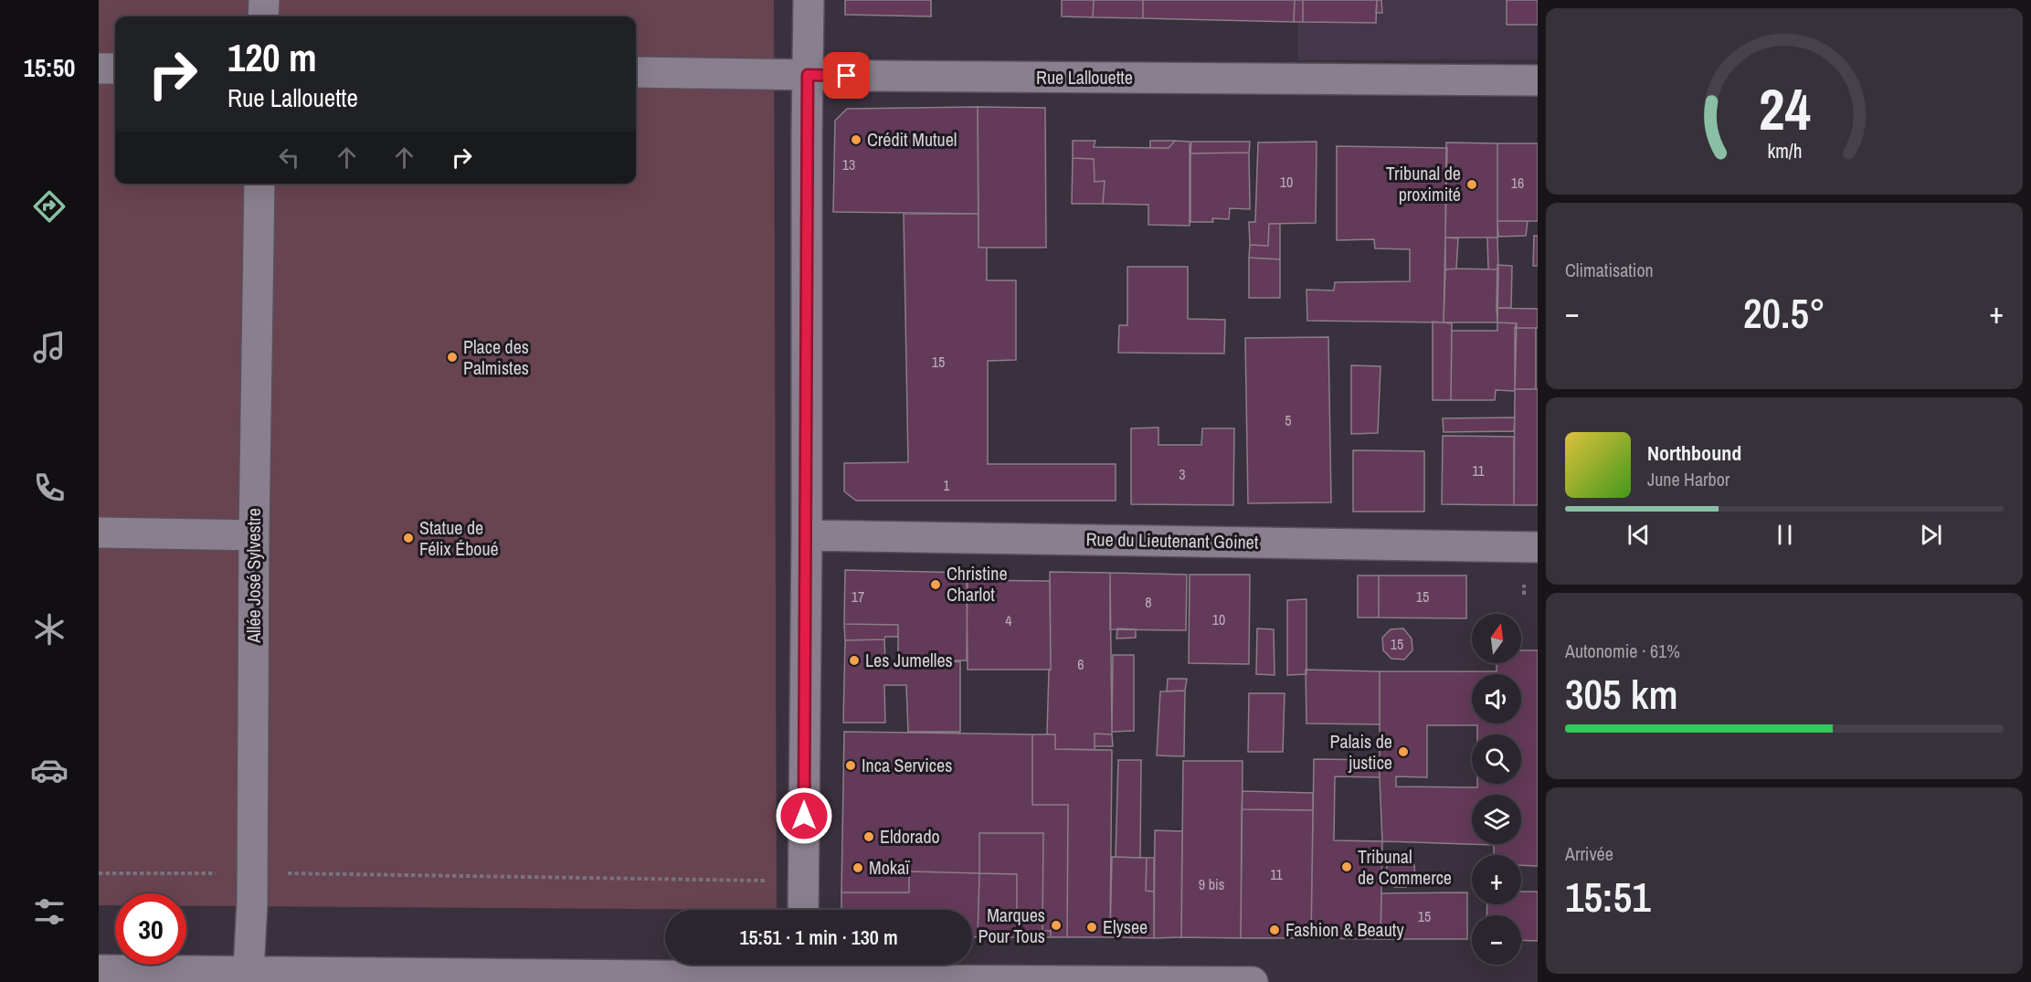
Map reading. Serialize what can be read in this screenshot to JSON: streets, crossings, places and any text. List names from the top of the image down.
{
  "streets": {
    "street": ["Rue Lallouette", "Rue du Lieutenant Goinet", "Allée José Sylvestre"]
  },
  "places": [
    "Crédit Mutuel",
    "Tribunal de proximité",
    "Place des Palmistes",
    "Statue de Félix Éboué",
    "Christine Charlot",
    "Les Jumelles",
    "Palais de justice",
    "Inca Services",
    "Eldorado",
    "Tribunal de Commerce",
    "Mokaï",
    "Marques Pour Tous",
    "Elysee",
    "Fashion & Beauty"
  ],
  "house_numbers": [
    "13",
    "10",
    "16",
    "15",
    "5",
    "11",
    "3",
    "1",
    "17",
    "15",
    "8",
    "10",
    "4",
    "15",
    "6",
    "11",
    "9 bis",
    "15"
  ],
  "north": "top",
  "page": {
    "tabs": "15:50",
    "turn": ["120 m", "Rue Lallouette"],
    "tile": [
      "Climatisation",
      ["Autonomie · 61%", "305 km"],
      ["Arrivée", "15:51"]
    ],
    "heat": ["−", "20.5°", "+"],
    "song": ["Northbound", "June Harbor"],
    "map_buttons": ["+", "−"],
    "limit": "30",
    "trip": "15:51 · 1 min · 130 m",
    "gauge": ["24", "km/h"]
  }
}
